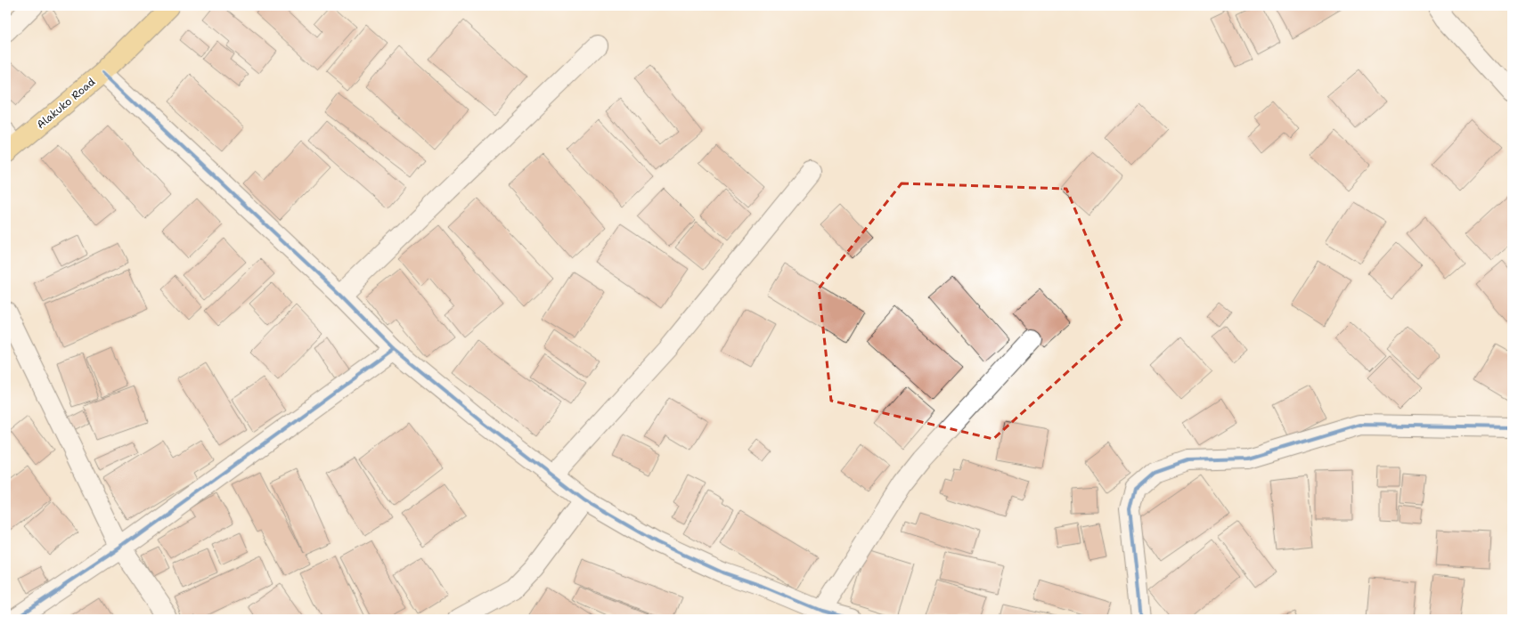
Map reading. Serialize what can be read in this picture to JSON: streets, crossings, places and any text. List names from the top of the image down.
{
  "streets": {
    "main road": ["Alakuko Road"]
  }
}
